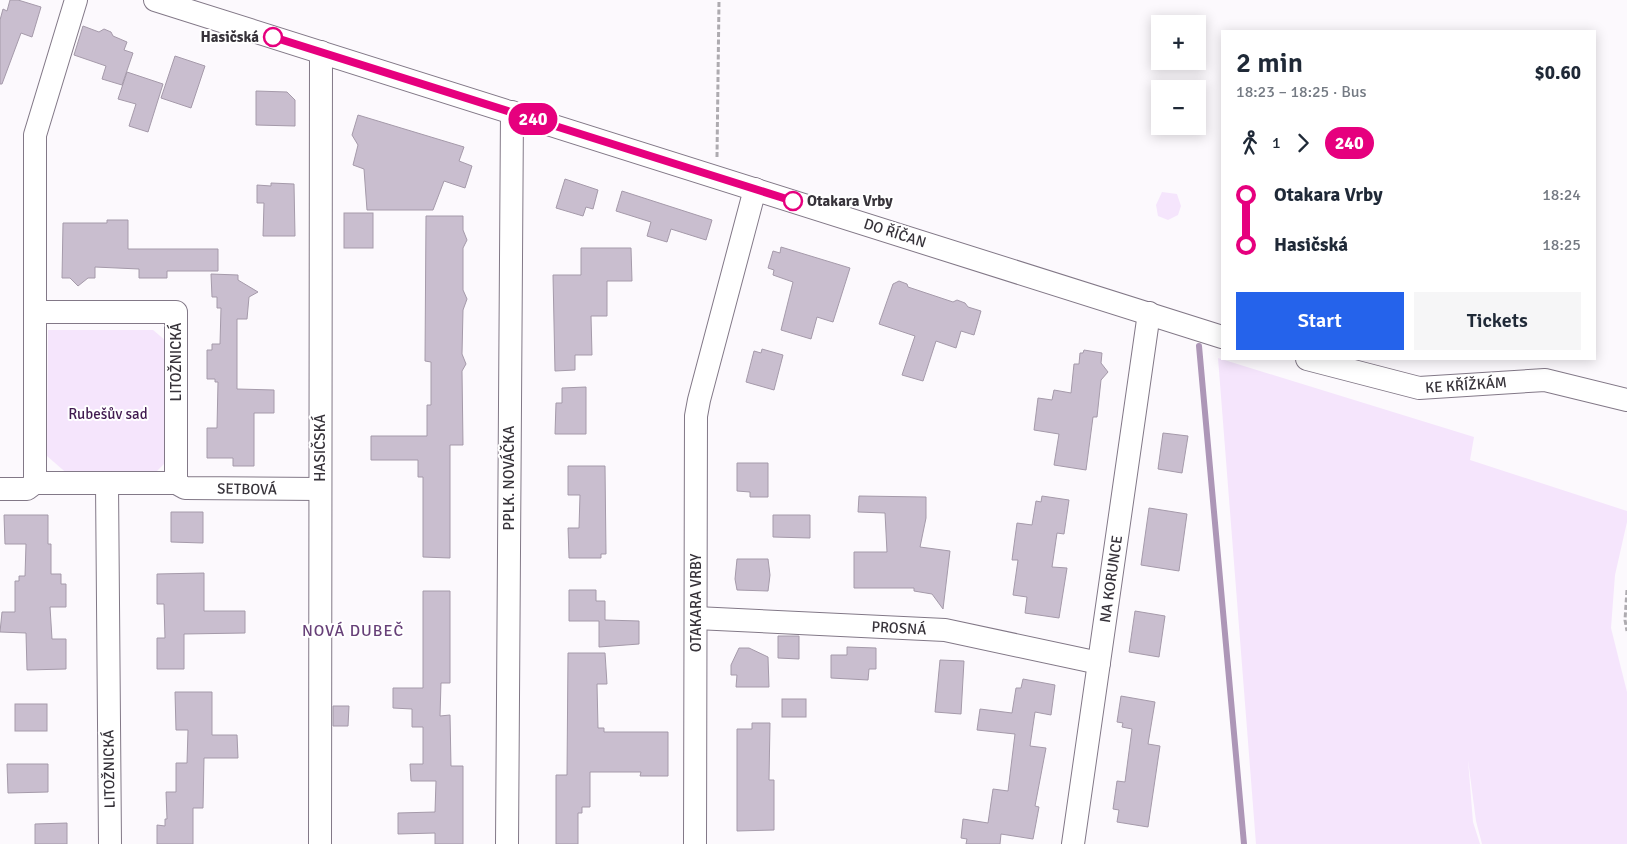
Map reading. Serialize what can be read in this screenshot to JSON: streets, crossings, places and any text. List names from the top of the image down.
{
  "streets": {
    "street": [
      "DO ŘÍČAN",
      "LITOŽNICKÁ",
      "KE KŘÍŽKÁM",
      "HASIČSKÁ",
      "PPLK. NOVÁČKA",
      "SETBOVÁ",
      "NA KORUNCE",
      "OTAKARA VRBY",
      "PROSNÁ"
    ]
  },
  "crossings": [
    ["DO ŘÍČAN", "HASIČSKÁ"],
    ["DO ŘÍČAN", "PPLK. NOVÁČKA"],
    ["DO ŘÍČAN", "NA KORUNCE"],
    ["DO ŘÍČAN", "OTAKARA VRBY"],
    ["LITOŽNICKÁ", "SETBOVÁ"],
    ["HASIČSKÁ", "SETBOVÁ"],
    ["NA KORUNCE", "PROSNÁ"],
    ["OTAKARA VRBY", "PROSNÁ"]
  ],
  "districts": ["NOVÁ DUBEČ"],
  "parks": ["Rubešův sad"],
  "places": ["Hasičská", "Otakara Vrby"],
  "lines": ["bus line 240"],
  "page": {
    "on_map": "240",
    "map_buttons": ["+", "−"],
    "heading": ["2 min", "18:23 – 18:25 · Bus", "$0.60"],
    "legs": ["1", "240"],
    "list": [
      {
        "name": "Otakara Vrby",
        "value": "18:24"
      },
      {
        "name": "Hasičská",
        "value": "18:25"
      }
    ],
    "buttons": ["Start", "Tickets"]
  }
}
